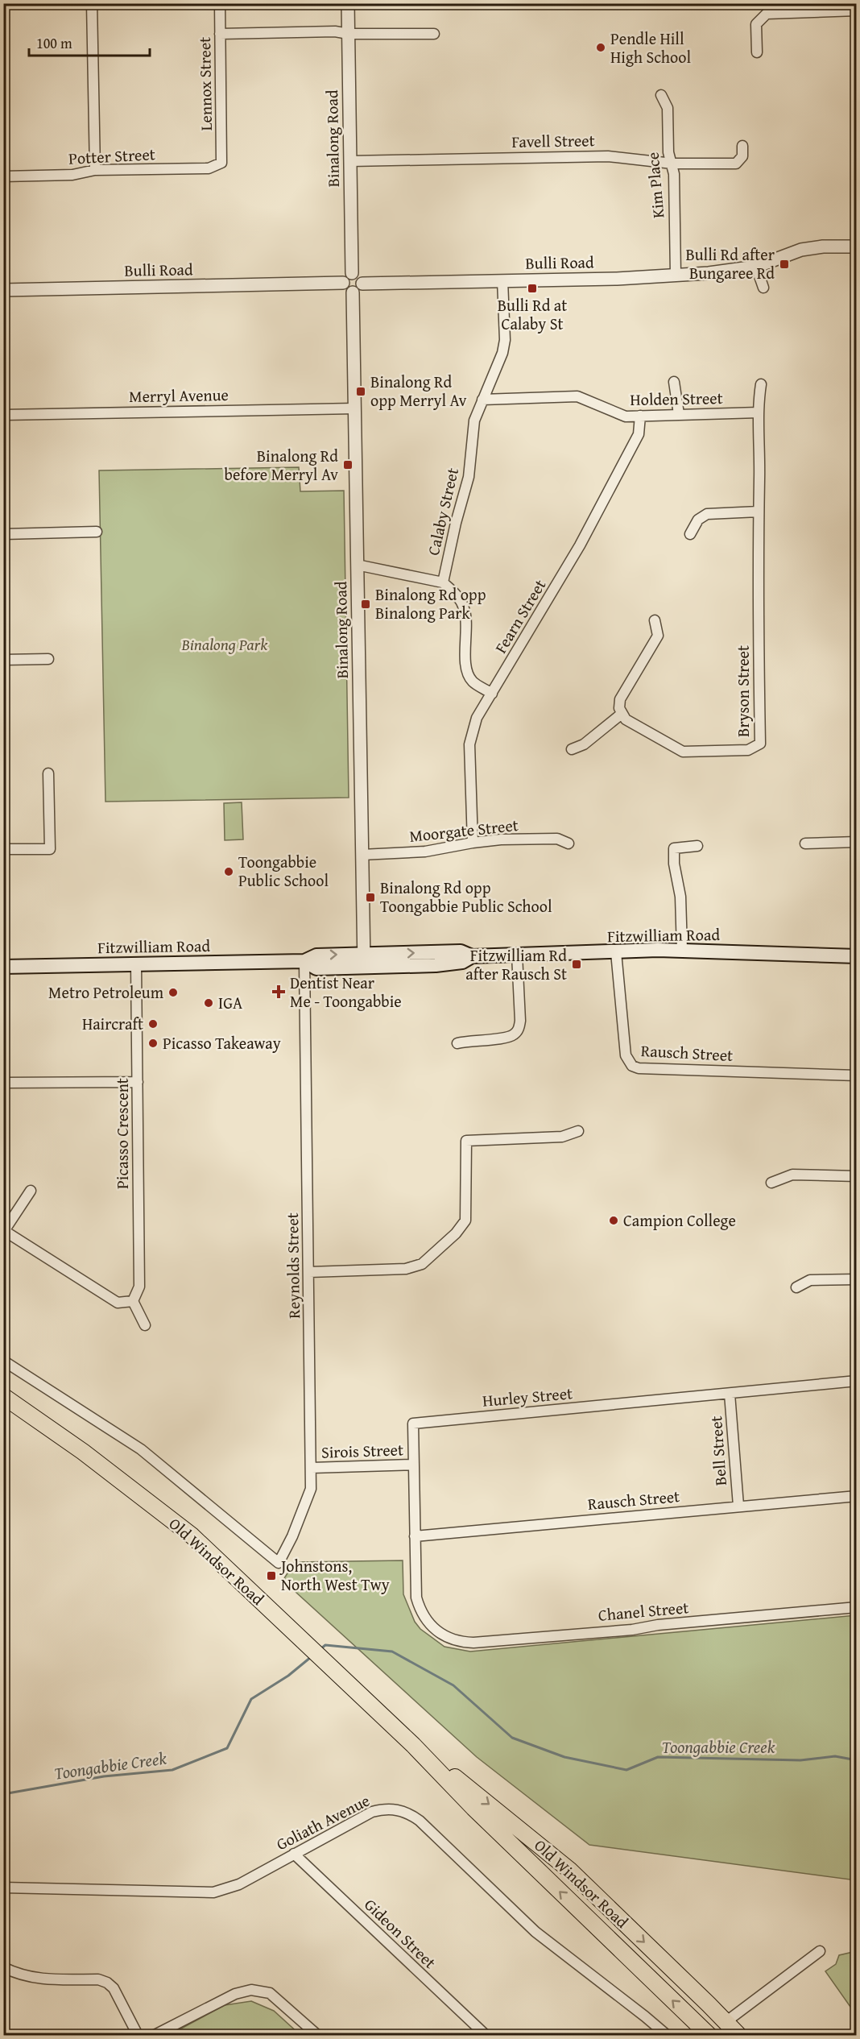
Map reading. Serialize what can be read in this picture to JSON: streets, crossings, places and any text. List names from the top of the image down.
{
  "streets": {
    "highway": ["Old Windsor Road"],
    "main road": ["Fitzwilliam Road"],
    "street": [
      "Lennox Street",
      "Binalong Road",
      "Favell Street",
      "Potter Street",
      "Kim Place",
      "Bulli Road",
      "Merryl Avenue",
      "Holden Street",
      "Calaby Street",
      "Fearn Street",
      "Bryson Street",
      "Moorgate Street",
      "Rausch Street",
      "Picasso Crescent",
      "Reynolds Street",
      "Hurley Street",
      "Sirois Street",
      "Bell Street",
      "Chanel Street",
      "Goliath Avenue",
      "Gideon Street"
    ]
  },
  "crossings": [
    ["Lennox Street", "Potter Street"],
    ["Binalong Road", "Favell Street"],
    ["Binalong Road", "Bulli Road"],
    ["Binalong Road", "Merryl Avenue"],
    ["Binalong Road", "Moorgate Street"],
    ["Binalong Road", "Fitzwilliam Road"],
    ["Favell Street", "Kim Place"],
    ["Kim Place", "Bulli Road"],
    ["Bulli Road", "Calaby Street"],
    ["Holden Street", "Calaby Street"],
    ["Holden Street", "Fearn Street"],
    ["Holden Street", "Bryson Street"],
    ["Fearn Street", "Moorgate Street"],
    ["Fitzwilliam Road", "Rausch Street"],
    ["Fitzwilliam Road", "Picasso Crescent"],
    ["Fitzwilliam Road", "Reynolds Street"],
    ["Rausch Street", "Hurley Street"],
    ["Rausch Street", "Bell Street"],
    ["Reynolds Street", "Sirois Street"],
    ["Hurley Street", "Sirois Street"],
    ["Hurley Street", "Bell Street"],
    ["Hurley Street", "Chanel Street"],
    ["Goliath Avenue", "Gideon Street"]
  ],
  "water": ["Toongabbie Creek"],
  "parks": ["Binalong Park"],
  "places": {
    "other": [
      "Pendle Hill High School",
      "Toongabbie Public School",
      "Metro Petroleum",
      "IGA",
      "Haircraft",
      "Picasso Takeaway",
      "Campion College"
    ],
    "transit": [
      "Bulli Rd after Bungaree Rd",
      "Bulli Rd at Calaby St",
      "Binalong Rd opp Merryl Av",
      "Binalong Rd before Merryl Av",
      "Binalong Rd opp Binalong Park",
      "Binalong Rd opp Toongabbie Public School",
      "Fitzwilliam Rd after Rausch St",
      "Johnstons, North West Twy"
    ],
    "health": ["Dentist Near Me - Toongabbie"]
  },
  "scale_bar": "100 m"
}
